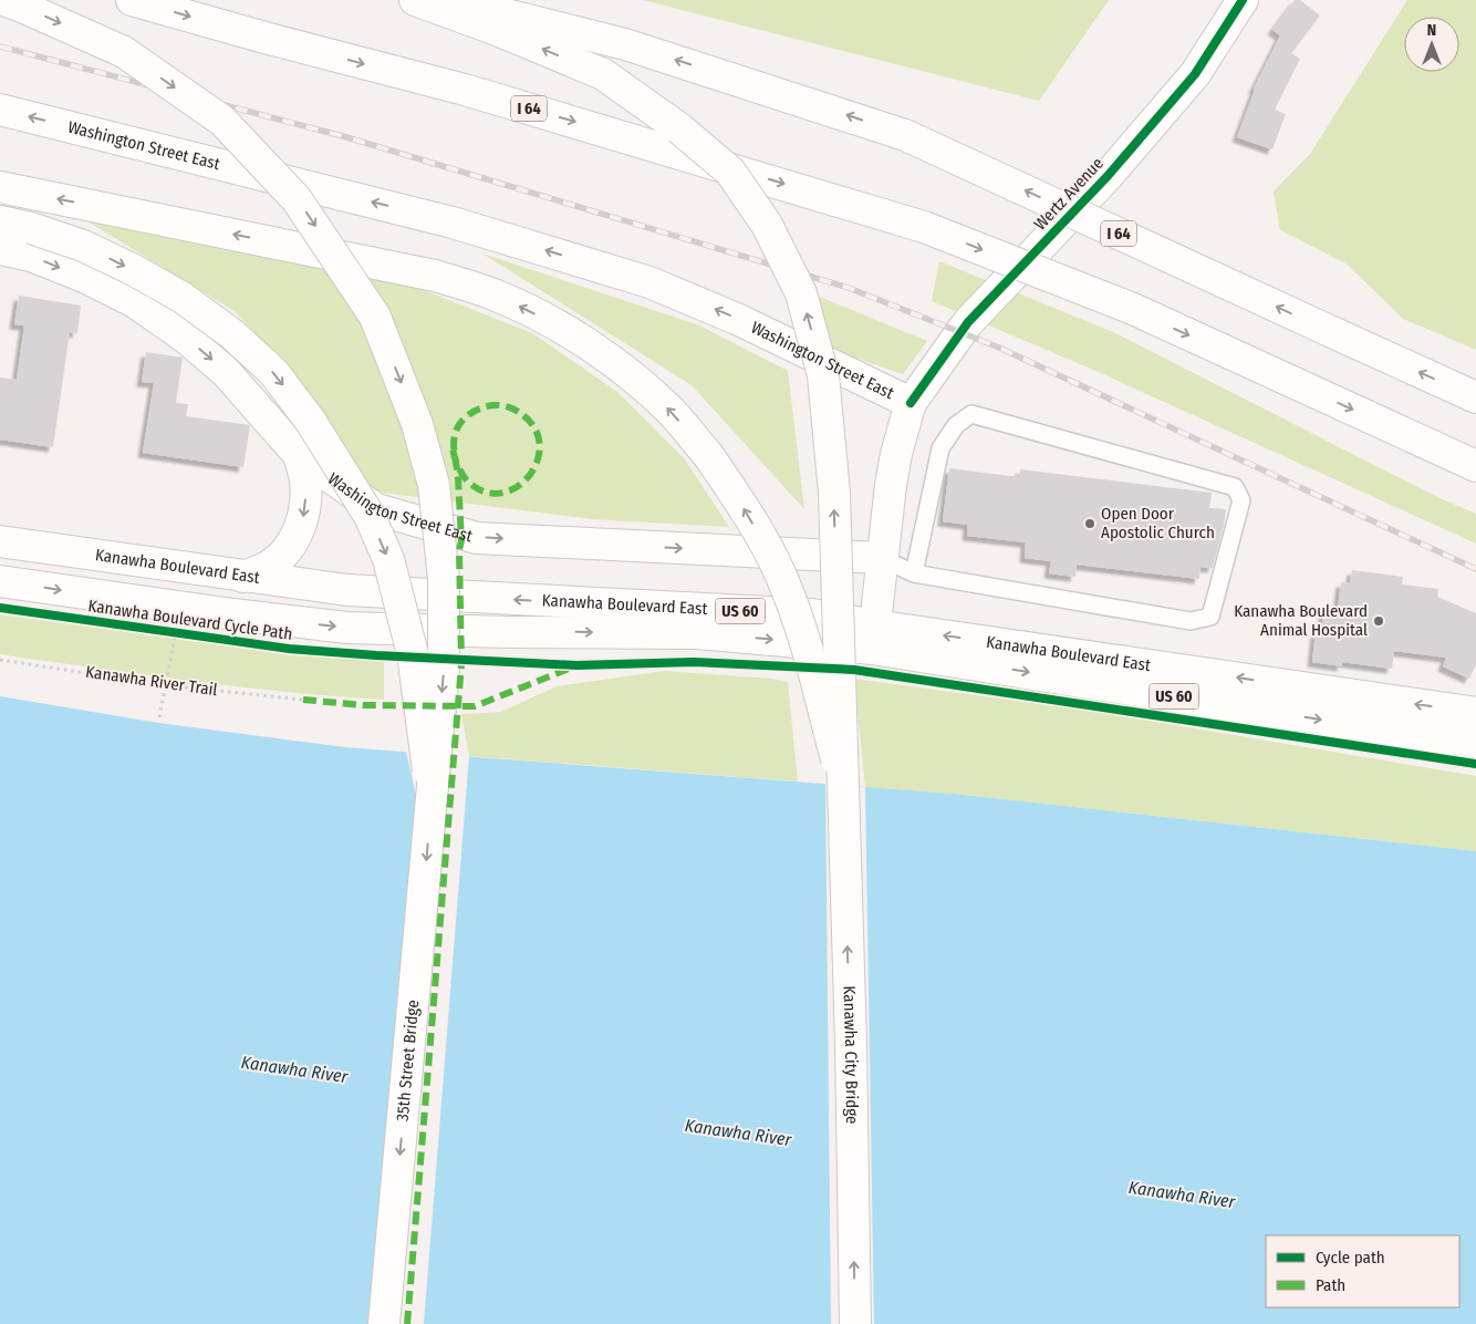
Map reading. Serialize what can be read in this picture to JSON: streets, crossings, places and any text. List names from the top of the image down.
{
  "streets": {
    "main road": [
      "I 64",
      "Washington Street East",
      "Wertz Avenue",
      "Kanawha Boulevard East",
      "US 60",
      "Kanawha City Bridge",
      "35th Street Bridge"
    ],
    "path": ["Kanawha River Trail"],
    "cycle path": ["Kanawha Boulevard Cycle Path"]
  },
  "crossings": [
    ["Washington Street East", "Wertz Avenue"],
    ["Wertz Avenue", "Kanawha Boulevard East"]
  ],
  "one_way": ["Kanawha City Bridge", "35th Street Bridge"],
  "water": ["Kanawha River"],
  "places": ["Open Door Apostolic Church", "Kanawha Boulevard Animal Hospital"],
  "legend": ["Cycle path", "Path"],
  "north": "top"
}
